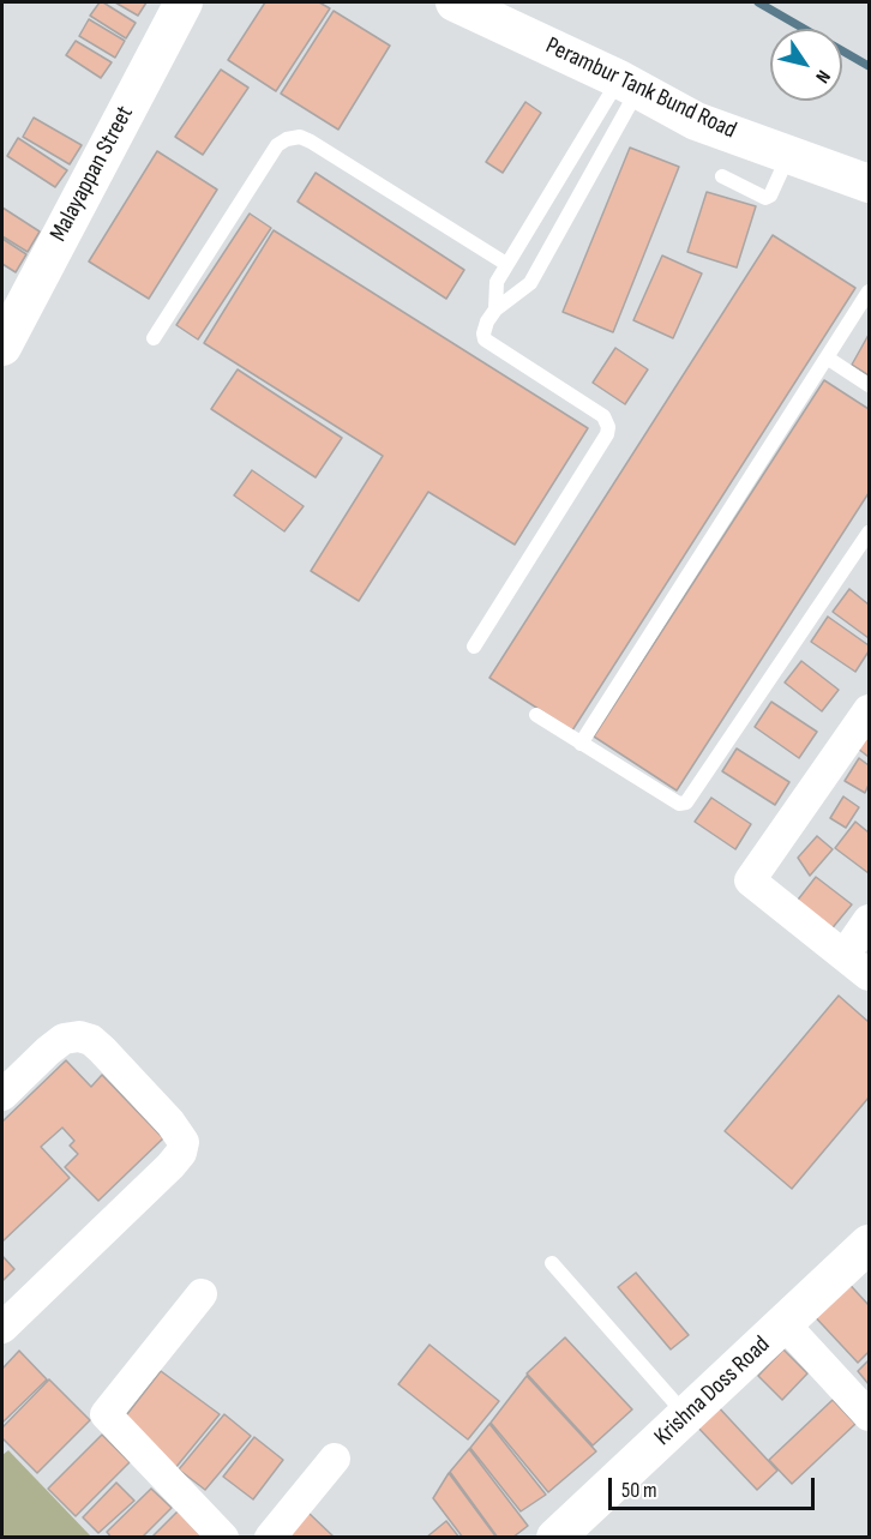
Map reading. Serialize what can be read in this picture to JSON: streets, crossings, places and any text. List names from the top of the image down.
{
  "streets": {
    "street": ["Perambur Tank Bund Road", "Malayappan Street", "Krishna Doss Road"]
  },
  "scale_bar": "50 m",
  "north": "bottom right"
}
